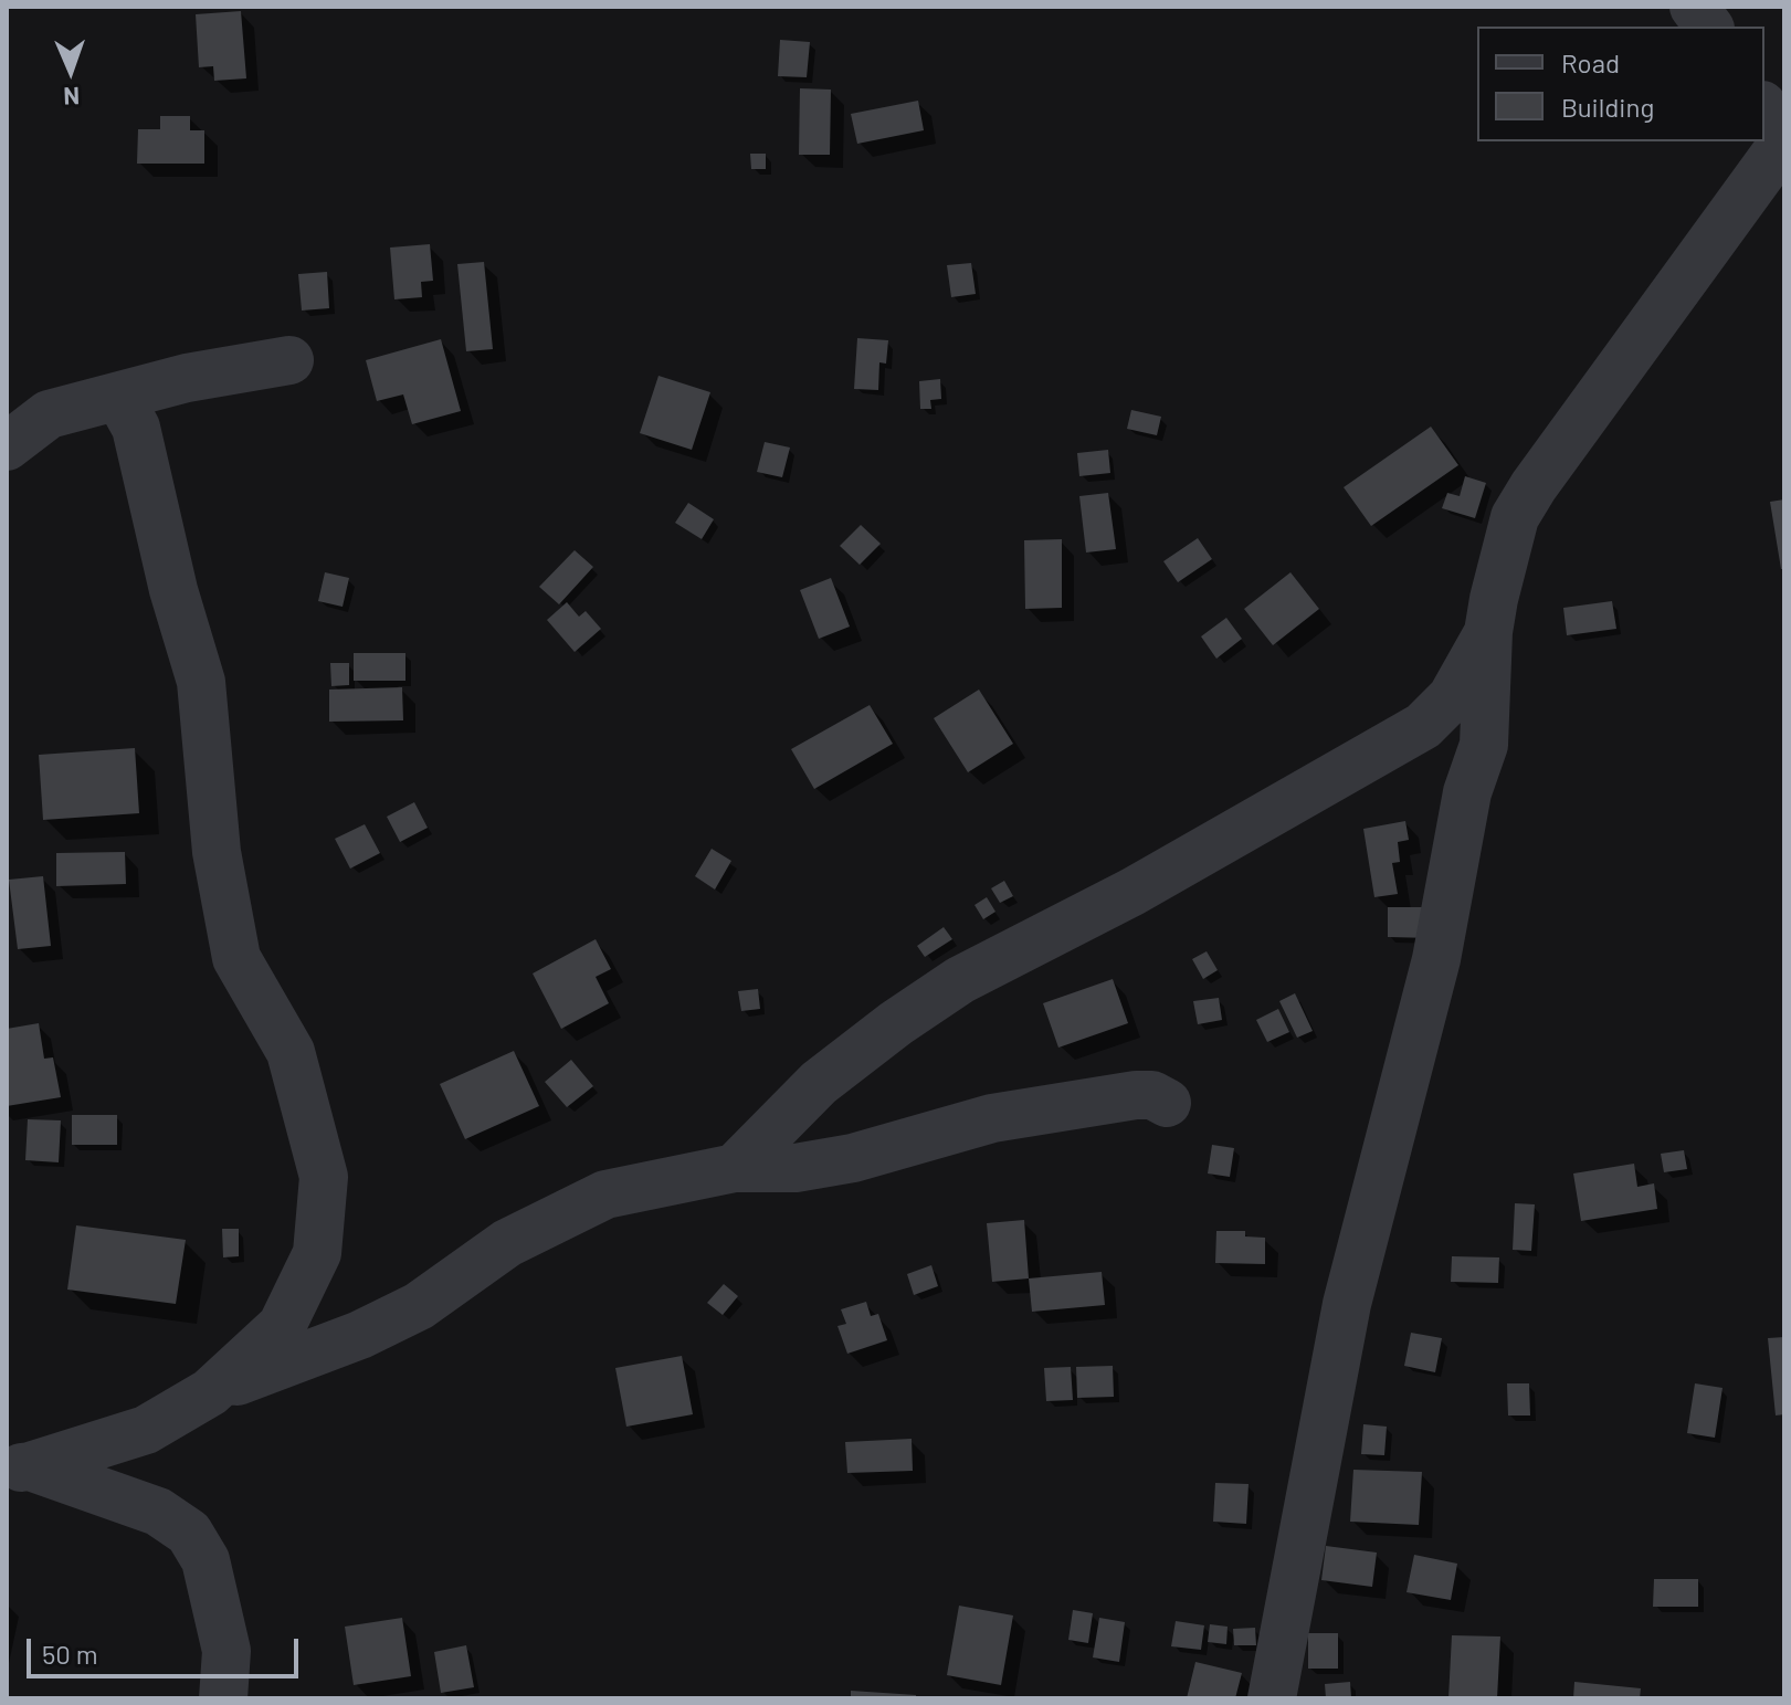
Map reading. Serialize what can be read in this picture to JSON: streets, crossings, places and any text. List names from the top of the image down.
{
  "legend": ["Road", "Building"],
  "scale_bar": "50 m",
  "north": "bottom"
}
